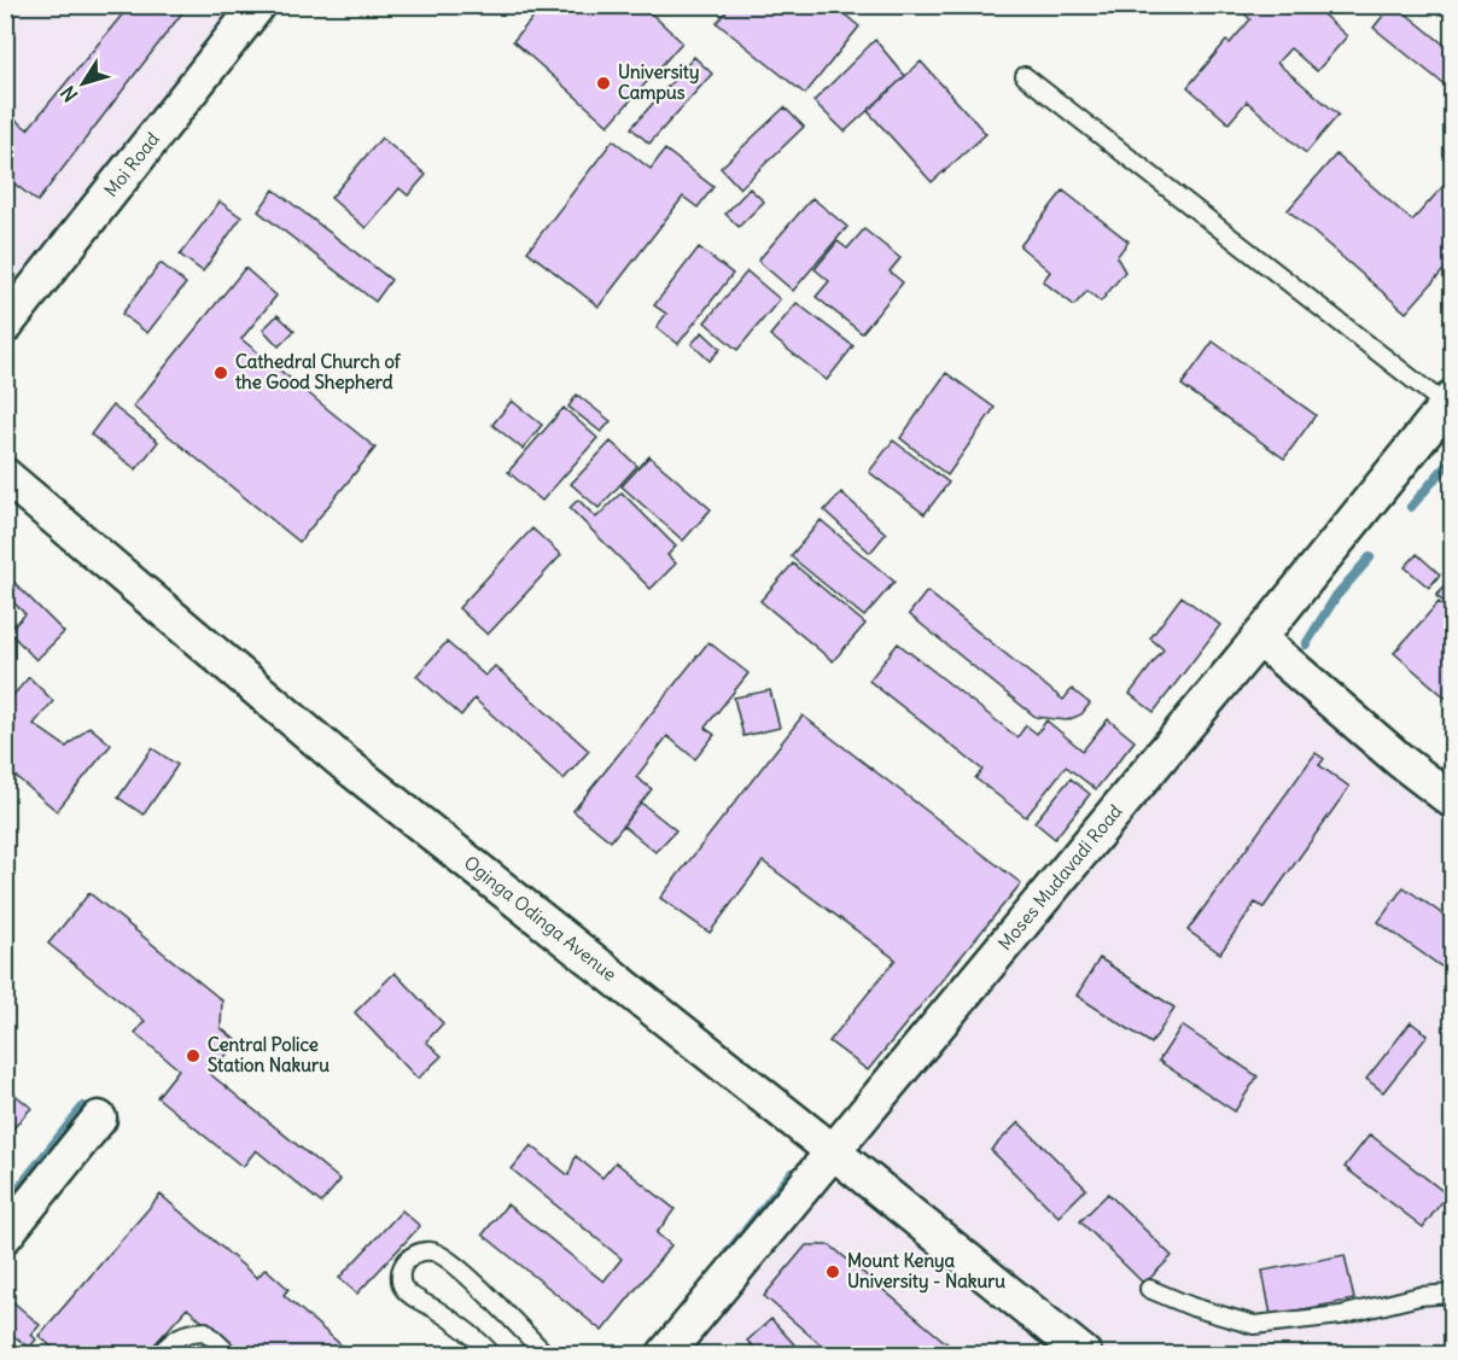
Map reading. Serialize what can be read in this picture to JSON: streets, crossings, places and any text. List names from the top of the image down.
{
  "streets": {
    "street": ["Moi Road", "Moses Mudavadi Road", "Oginga Odinga Avenue"]
  },
  "crossings": [
    ["Moses Mudavadi Road", "Oginga Odinga Avenue"]
  ],
  "places": [
    "University Campus",
    "Cathedral Church of the Good Shepherd",
    "Central Police Station Nakuru",
    "Mount Kenya University - Nakuru"
  ],
  "north": "bottom left"
}
